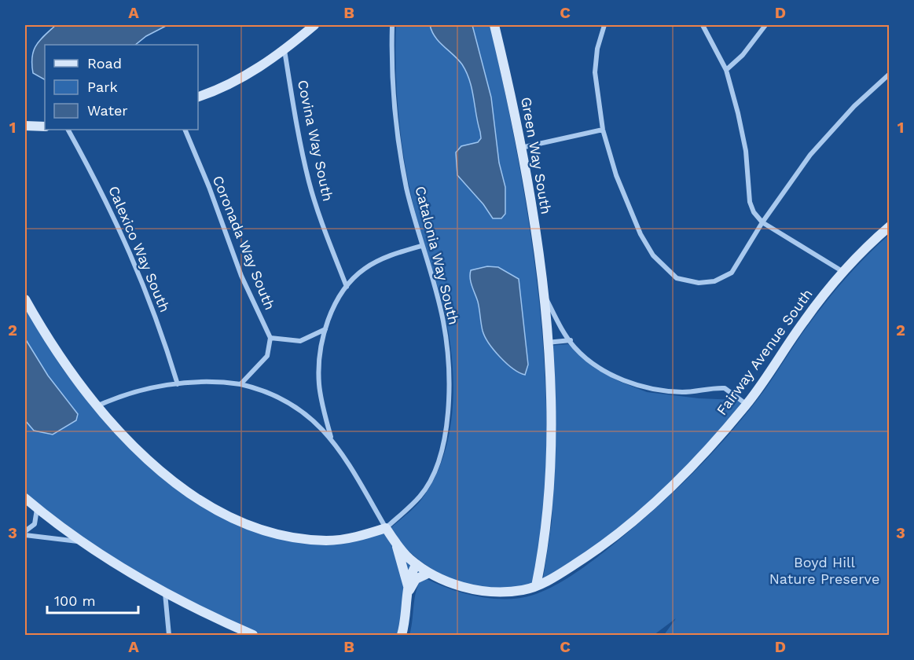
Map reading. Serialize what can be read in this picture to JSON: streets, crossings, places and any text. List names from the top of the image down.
{
  "streets": {
    "street": [
      "Covina Way South",
      "Green Way South",
      "Coronada Way South",
      "Calexico Way South",
      "Catalonia Way South",
      "Fairway Avenue South"
    ]
  },
  "crossings": [
    ["Green Way South", "Fairway Avenue South"],
    ["Catalonia Way South", "Fairway Avenue South"]
  ],
  "parks": ["Boyd Hill Nature Preserve"],
  "legend": ["Road", "Park", "Water"],
  "scale_bar": "100 m",
  "grid": {
    "columns": [
      "A",
      "B",
      "C",
      "D"
    ],
    "rows": ["1", "2", "3"]
  }
}
